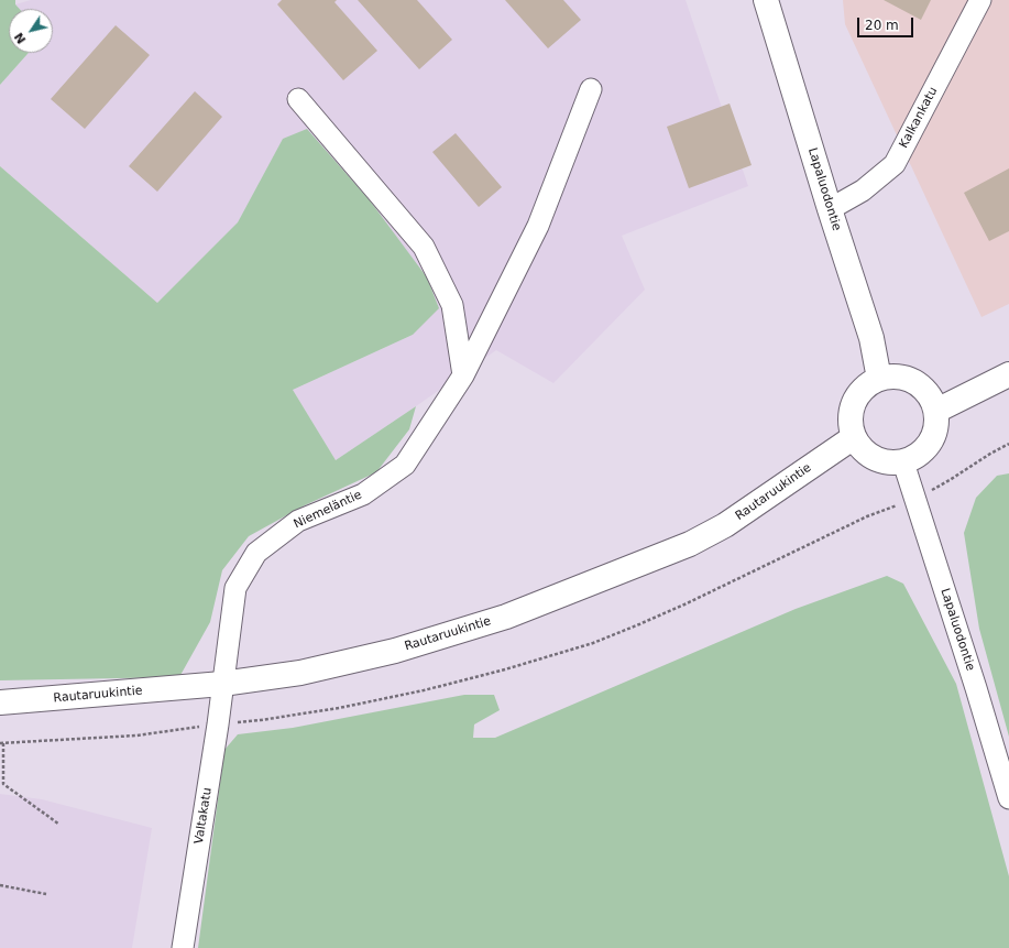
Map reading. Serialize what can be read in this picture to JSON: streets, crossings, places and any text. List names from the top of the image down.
{
  "streets": {
    "main road": ["Lapaluodontie", "Rautaruukintie"],
    "street": ["Kalkankatu", "Niemeläntie", "Valtakatu"]
  },
  "crossings": [
    ["Kalkankatu", "Lapaluodontie"],
    ["Lapaluodontie", "Rautaruukintie"],
    ["Rautaruukintie", "Niemeläntie"],
    ["Rautaruukintie", "Valtakatu"],
    ["Niemeläntie", "Valtakatu"]
  ],
  "scale_bar": "20 m",
  "north": "bottom left"
}
